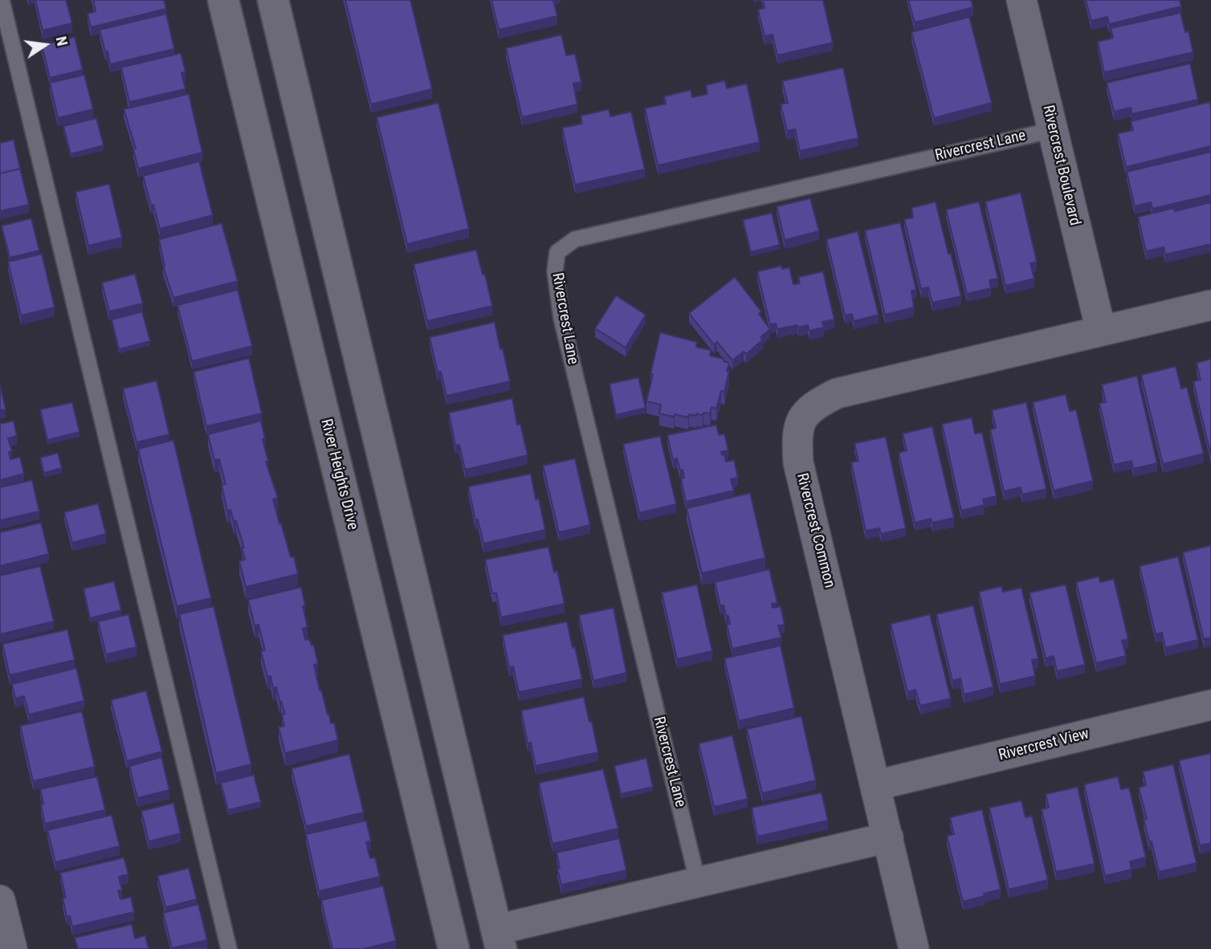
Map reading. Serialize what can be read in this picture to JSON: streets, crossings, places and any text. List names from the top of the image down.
{
  "streets": {
    "street": [
      "Rivercrest Boulevard",
      "River Heights Drive",
      "Rivercrest Common",
      "Rivercrest View"
    ],
    "lane": ["Rivercrest Lane"]
  },
  "crossings": [
    ["Rivercrest Lane", "Rivercrest Boulevard"],
    ["Rivercrest Boulevard", "Rivercrest Common"],
    ["Rivercrest Common", "Rivercrest View"]
  ],
  "north": "right"
}
